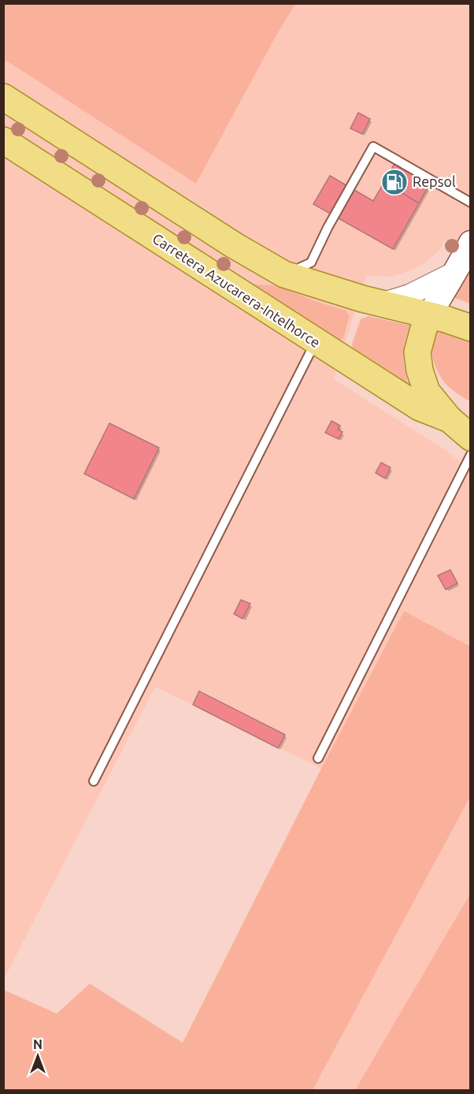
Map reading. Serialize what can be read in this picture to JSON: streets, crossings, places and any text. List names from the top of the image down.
{
  "streets": {
    "main road": ["Carretera Azucarera-Intelhorce"]
  },
  "places": {
    "fuel station": ["Repsol"]
  },
  "north": "top"
}
